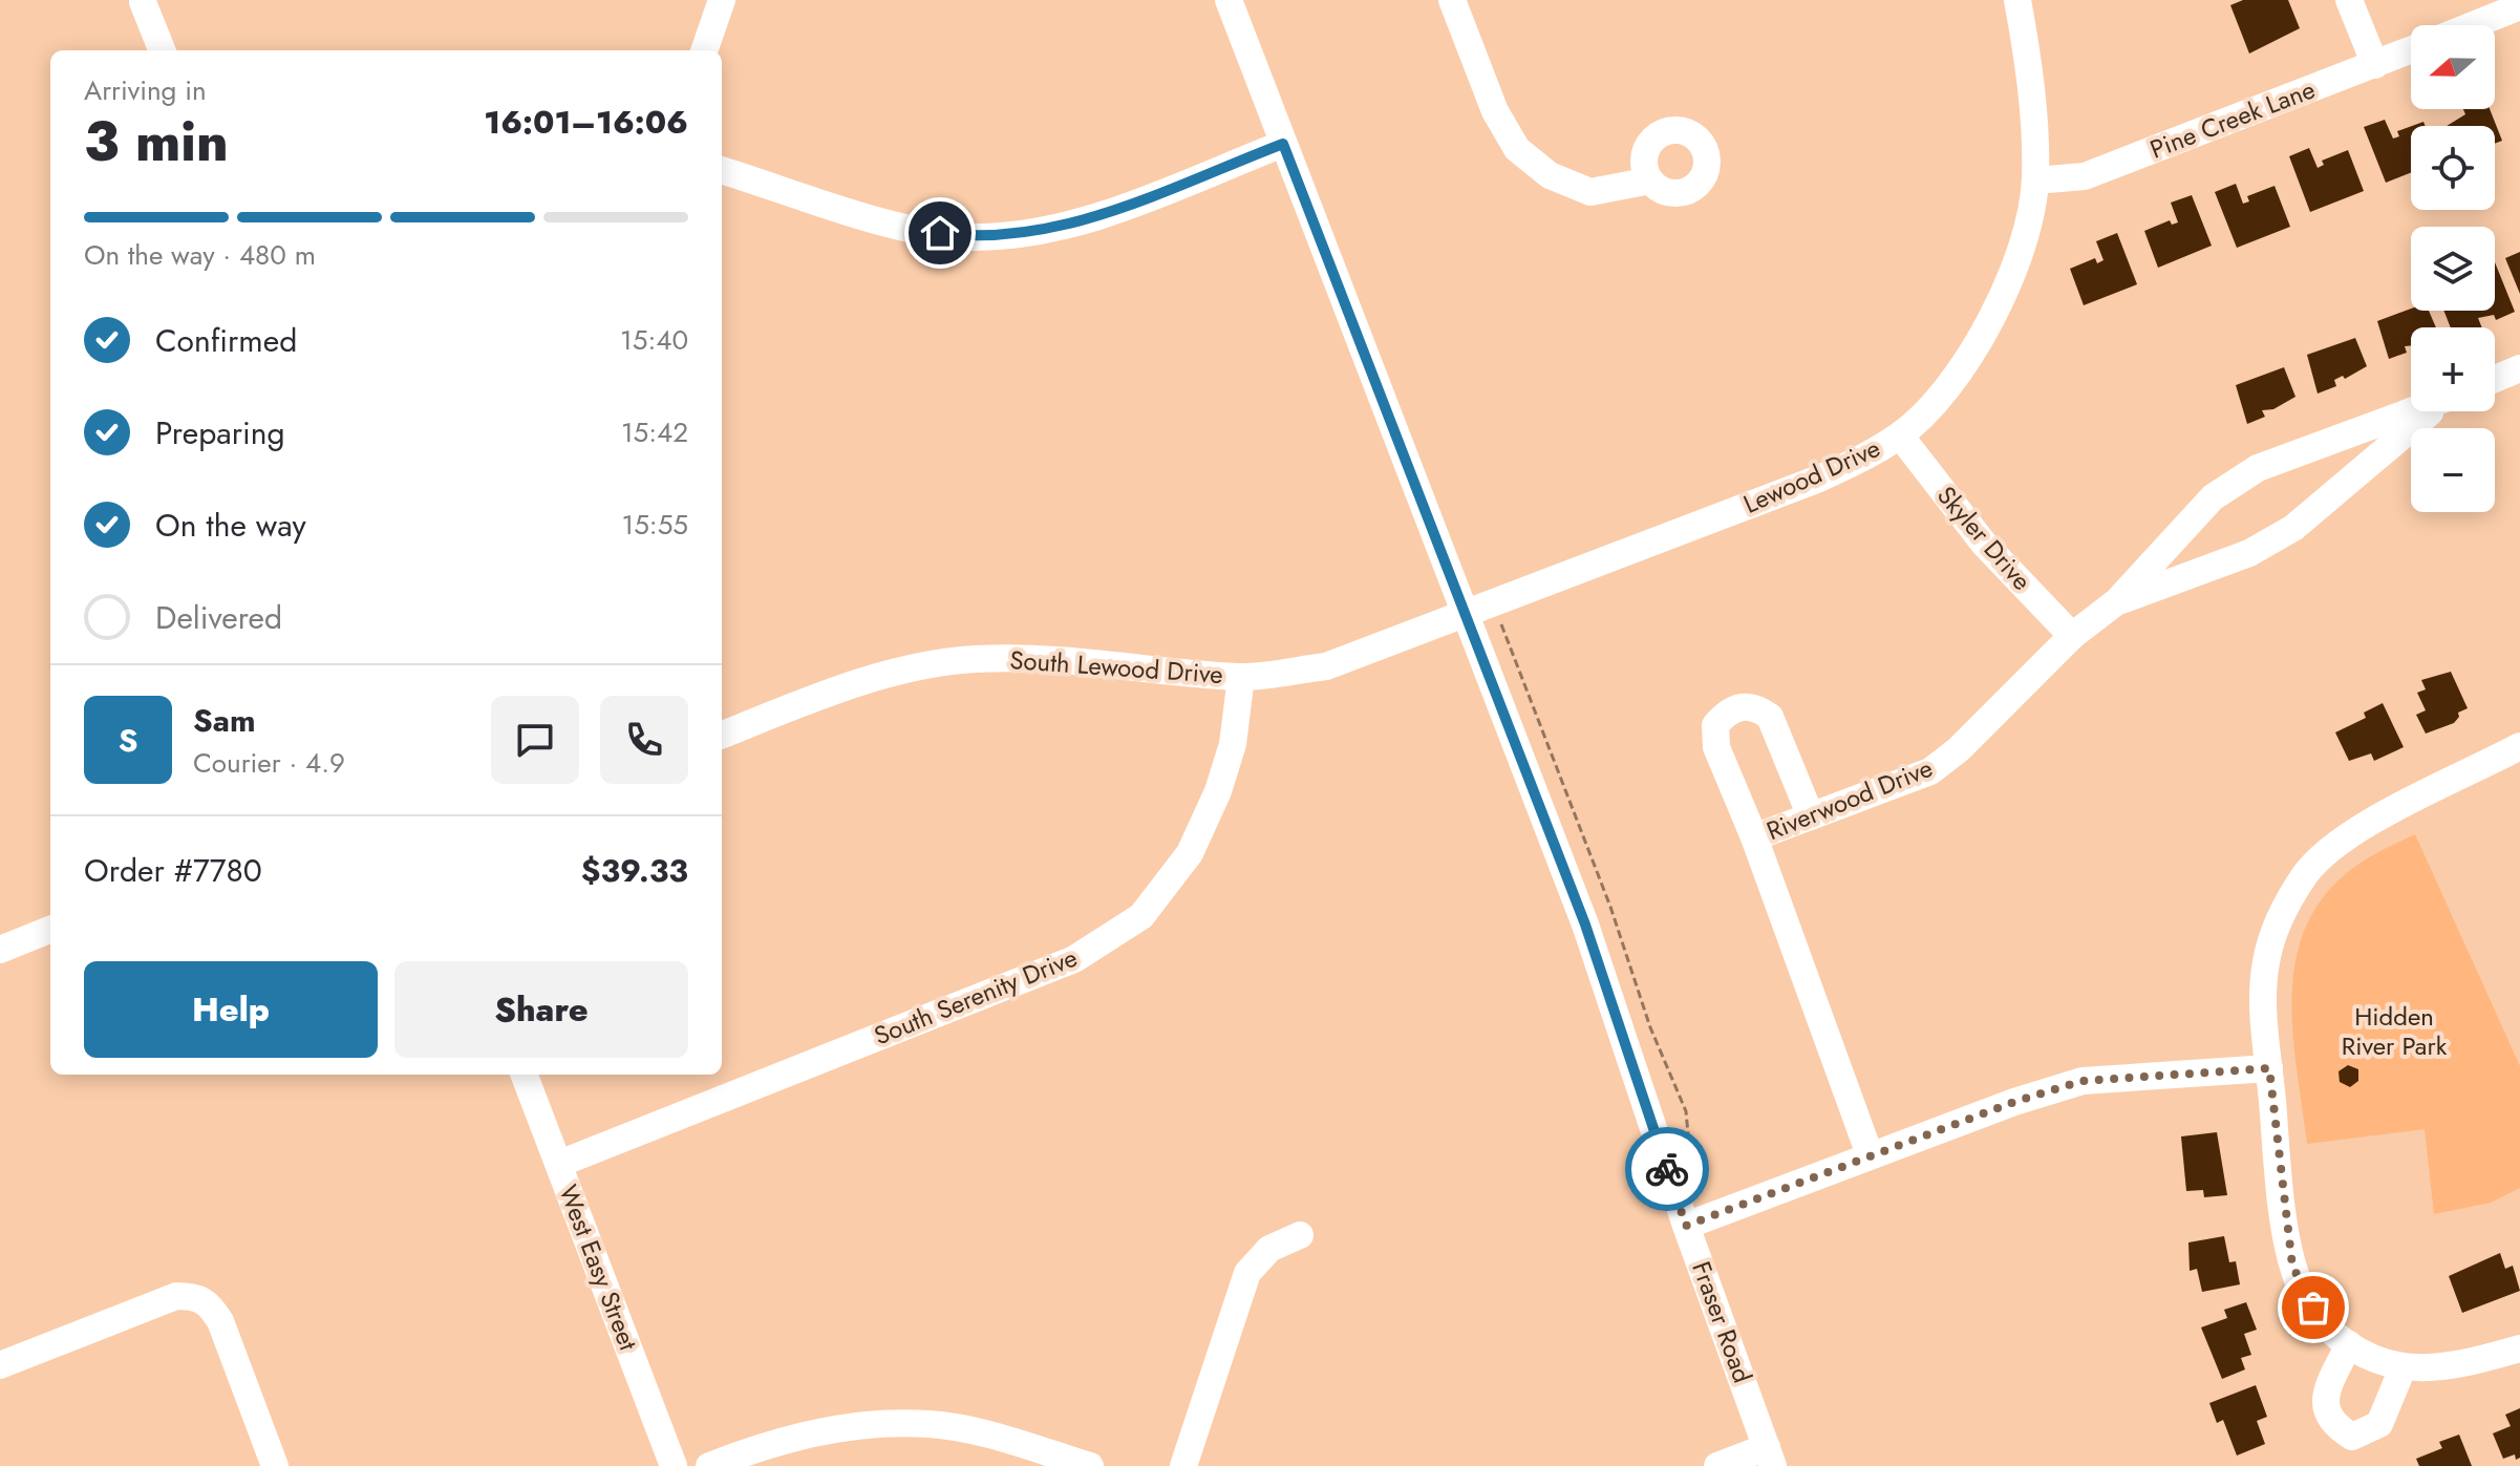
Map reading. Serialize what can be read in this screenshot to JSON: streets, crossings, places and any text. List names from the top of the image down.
{
  "streets": {
    "street": [
      "Pine Creek Lane",
      "Lewood Drive",
      "Skyler Drive",
      "South Lewood Drive",
      "Riverwood Drive",
      "South Serenity Drive",
      "West Easy Street",
      "Fraser Road"
    ]
  },
  "crossings": [
    ["Pine Creek Lane", "Lewood Drive"],
    ["Lewood Drive", "Skyler Drive"],
    ["Lewood Drive", "South Lewood Drive"],
    ["Lewood Drive", "Fraser Road"],
    ["Skyler Drive", "Riverwood Drive"],
    ["South Lewood Drive", "South Serenity Drive"],
    ["South Lewood Drive", "Fraser Road"],
    ["South Serenity Drive", "West Easy Street"]
  ],
  "parks": ["Hidden River Park"],
  "north": "left",
  "page": {
    "map_buttons": ["+", "−"],
    "heading": ["3 min", "Arriving in", "16:01–16:06"],
    "panel": [
      "Sam",
      "Courier · 4.9",
      "Order #7780",
      "$39.33"
    ],
    "bar": "On the way · 480 m",
    "list": [
      ["Confirmed", "15:40"],
      ["Preparing", "15:42"],
      ["On the way", "15:55"],
      "Delivered"
    ],
    "round": "S",
    "buttons": ["Help", "Share"]
  }
}
